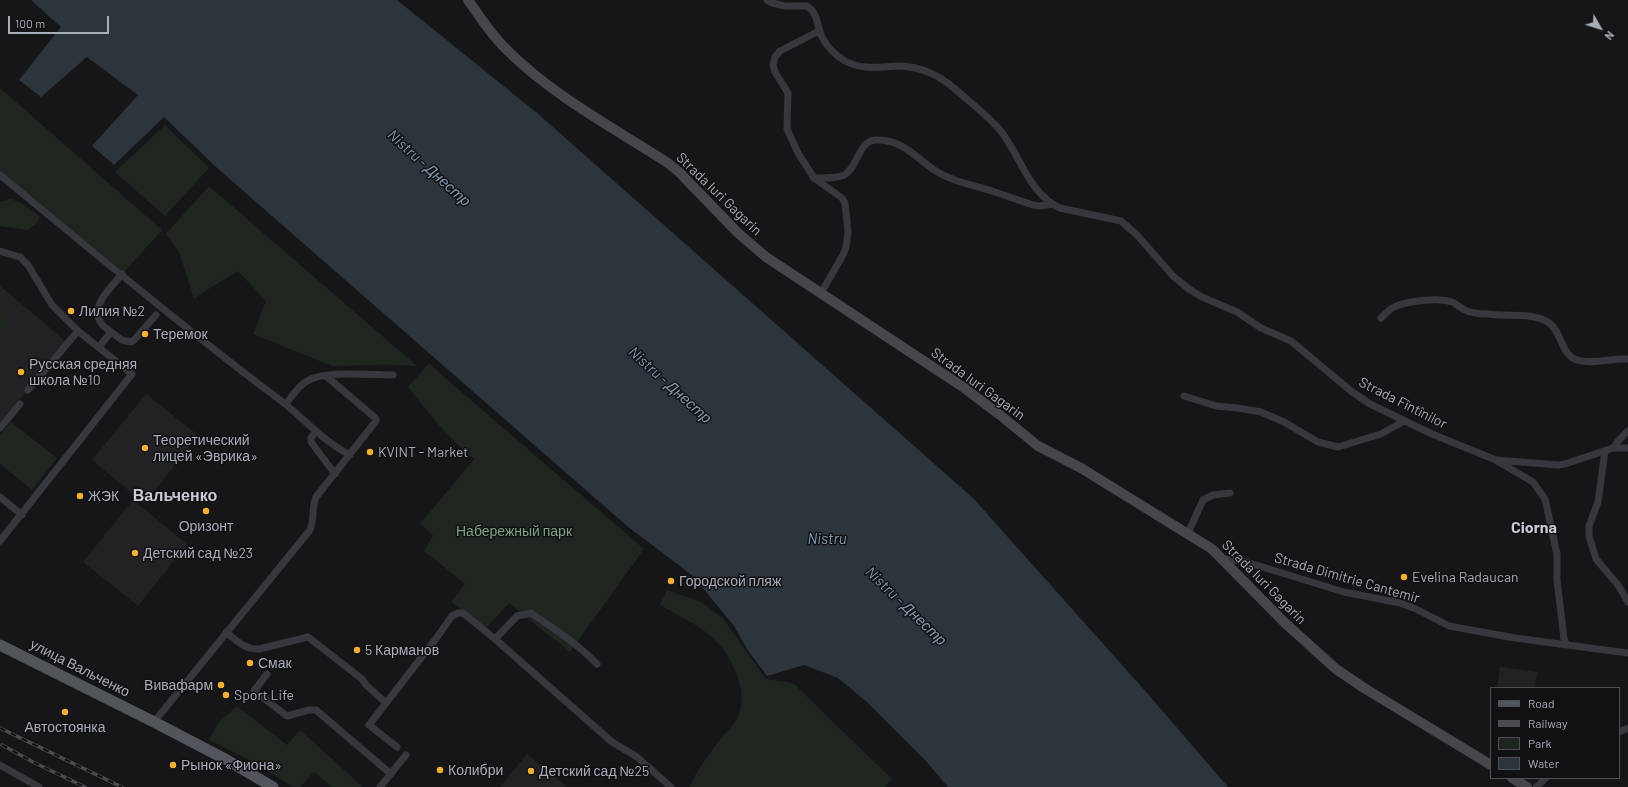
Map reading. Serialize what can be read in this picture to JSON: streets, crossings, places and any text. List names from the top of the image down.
{
  "streets": {
    "main road": ["Strada Iuri Gagarin", "улица Вальченко"],
    "street": ["Strada Fîntînilor", "Strada Dimitrie Cantemir"]
  },
  "crossings": [
    ["Strada Iuri Gagarin", "Strada Dimitrie Cantemir"]
  ],
  "districts": ["Вальченко", "Ciorna"],
  "water": ["Nistru - Днестр", "Nistru"],
  "parks": ["Набережный парк"],
  "places": [
    "Лилия №2",
    "Теремок",
    "Русская средняя школа №10",
    "Теоретический лицей «Эврика»",
    "KVINT - Market",
    "ЖЭК",
    "Оризонт",
    "Детский сад №23",
    "Evelina Radaucan",
    "Городской пляж",
    "5 Карманов",
    "Смак",
    "Вивафарм",
    "Sport Life",
    "Автостоянка",
    "Рынок «Фиона»",
    "Колибри",
    "Детский сад №25"
  ],
  "legend": [
    "Road",
    "Railway",
    "Park",
    "Water"
  ],
  "scale_bar": "100 m",
  "north": "bottom right"
}
